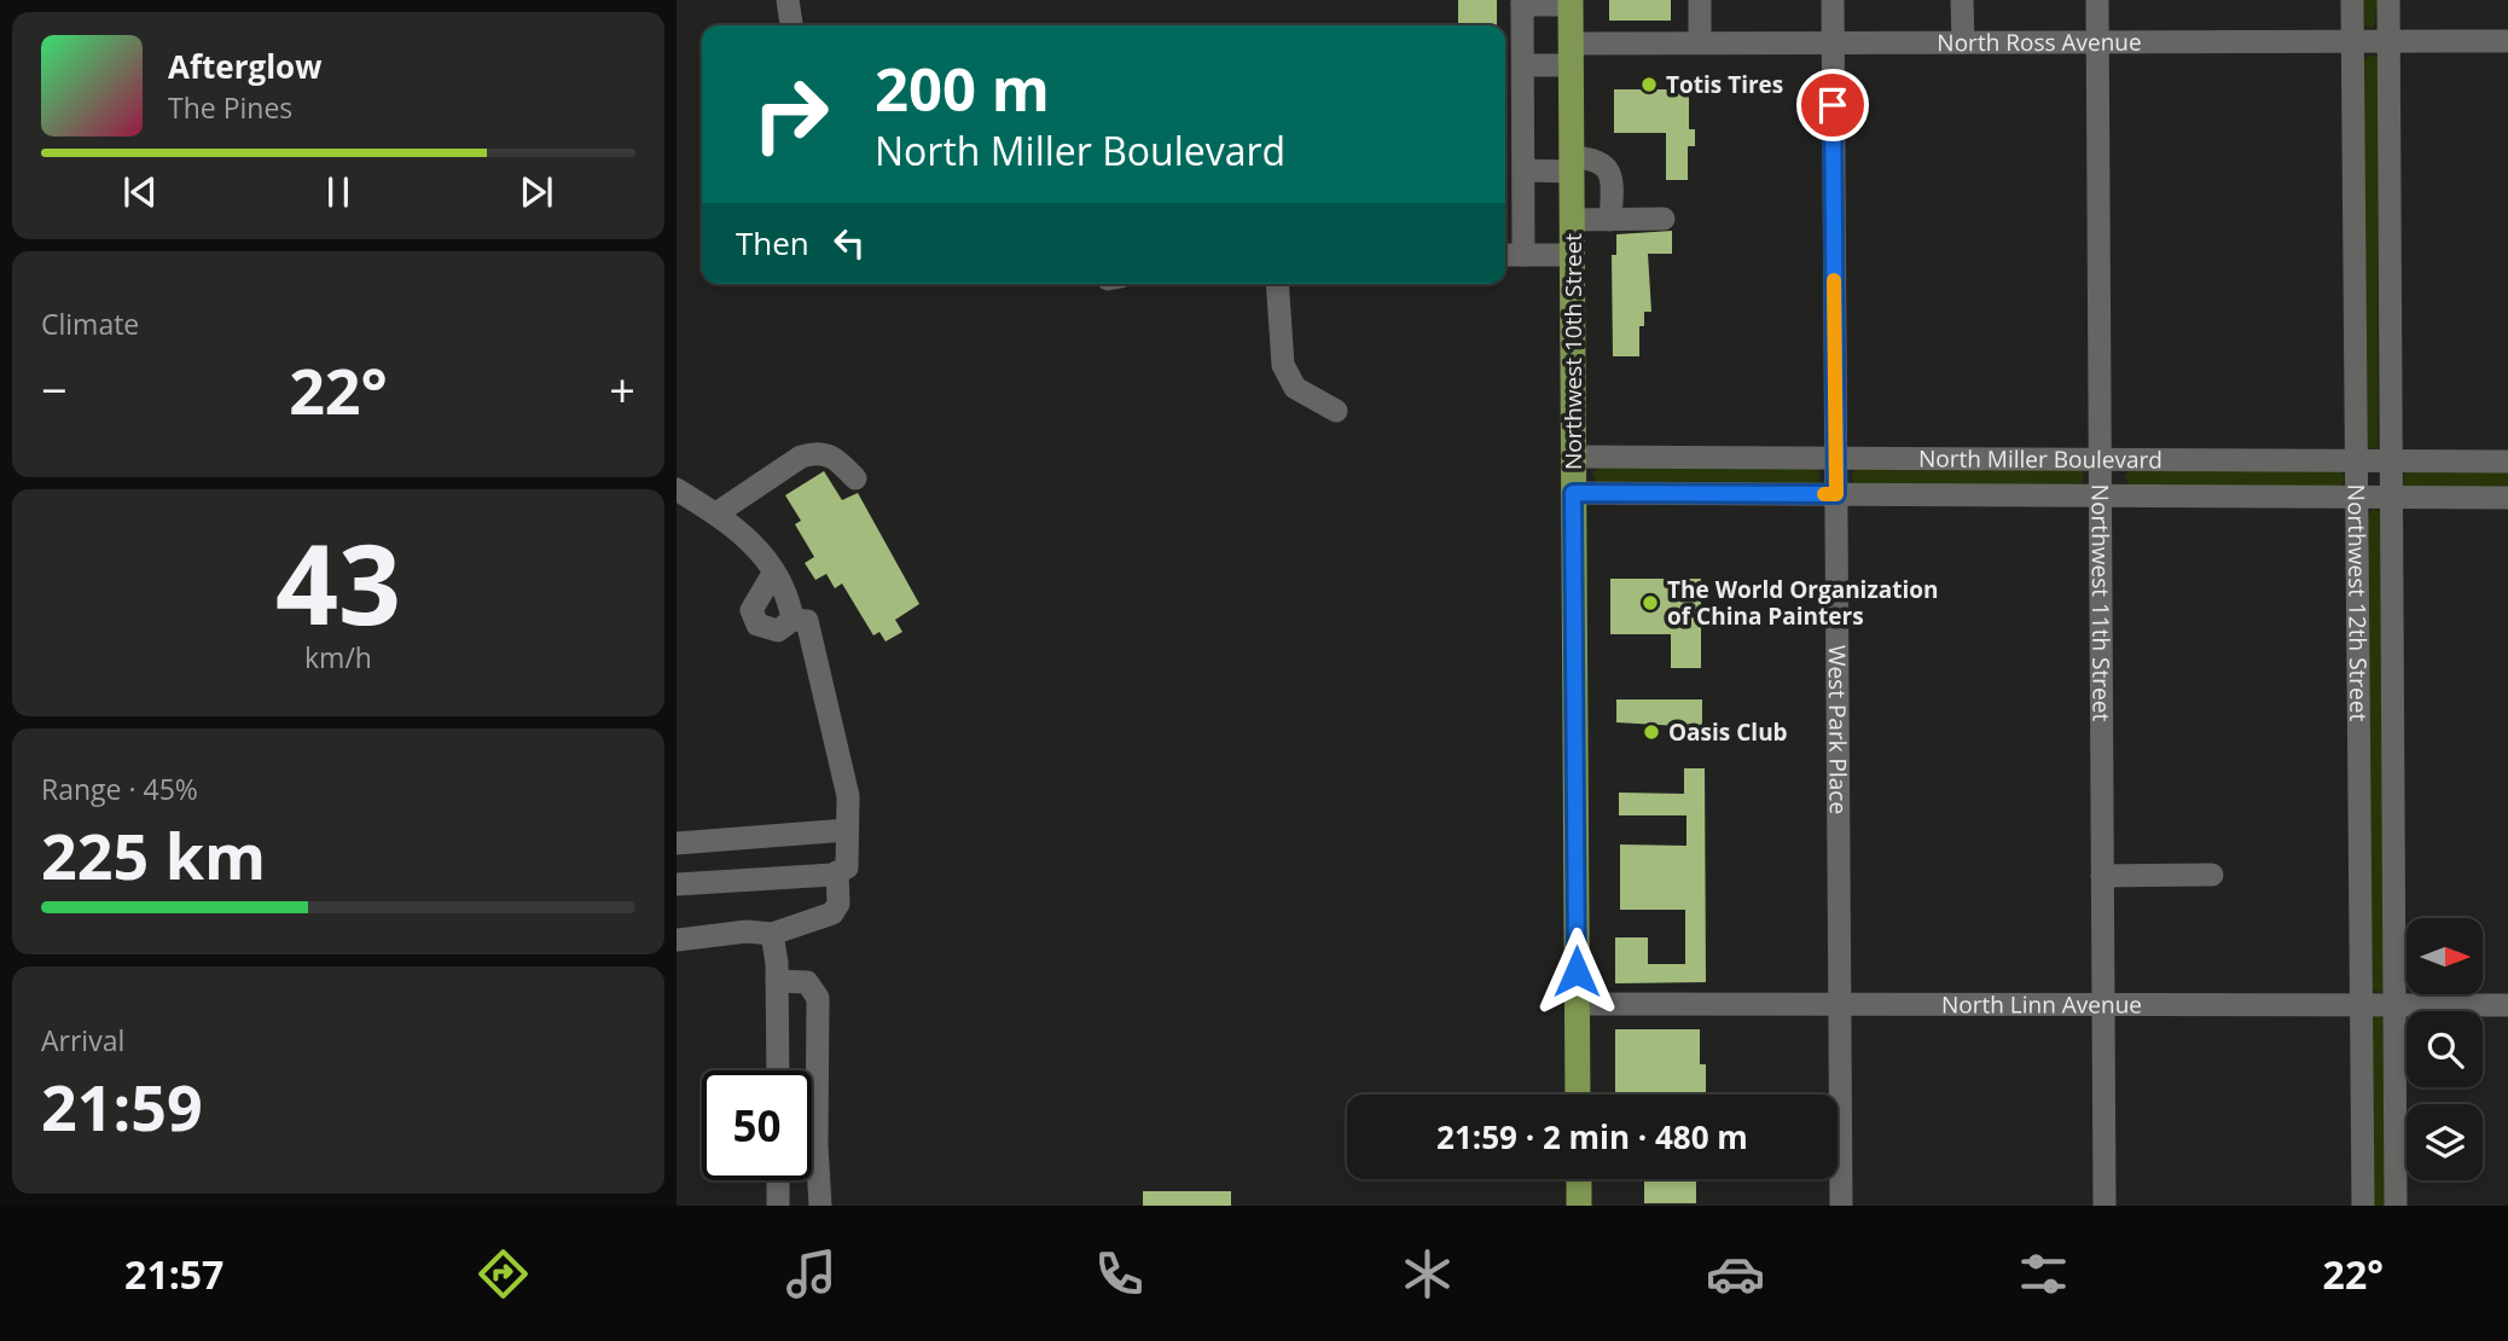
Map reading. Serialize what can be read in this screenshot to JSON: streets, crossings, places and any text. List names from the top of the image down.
{
  "streets": {
    "main road": ["Northwest 10th Street"],
    "street": [
      "North Ross Avenue",
      "North Miller Boulevard",
      "Northwest 11th Street",
      "Northwest 12th Street",
      "West Park Place",
      "North Linn Avenue"
    ]
  },
  "crossings": [
    ["North Ross Avenue", "Northwest 10th Street"],
    ["North Ross Avenue", "Northwest 11th Street"],
    ["North Ross Avenue", "Northwest 12th Street"],
    ["North Ross Avenue", "West Park Place"],
    ["Northwest 10th Street", "North Miller Boulevard"],
    ["Northwest 10th Street", "North Linn Avenue"],
    ["North Miller Boulevard", "Northwest 11th Street"],
    ["North Miller Boulevard", "Northwest 12th Street"],
    ["North Miller Boulevard", "West Park Place"],
    ["Northwest 11th Street", "North Linn Avenue"],
    ["Northwest 12th Street", "North Linn Avenue"],
    ["West Park Place", "North Linn Avenue"]
  ],
  "places": ["Totis Tires", "The World Organization of China Painters", "Oasis Club"],
  "north": "right",
  "page": {
    "turn": ["200 m", "North Miller Boulevard"],
    "song": ["Afterglow", "The Pines"],
    "then": "Then",
    "tile": [
      "Climate",
      ["43", "km/h"],
      ["Range · 45%", "225 km"],
      ["Arrival", "21:59"]
    ],
    "heat": ["−", "22°", "+"],
    "limit": "50",
    "trip": "21:59 · 2 min · 480 m",
    "tabs": ["21:57", "22°"]
  }
}
